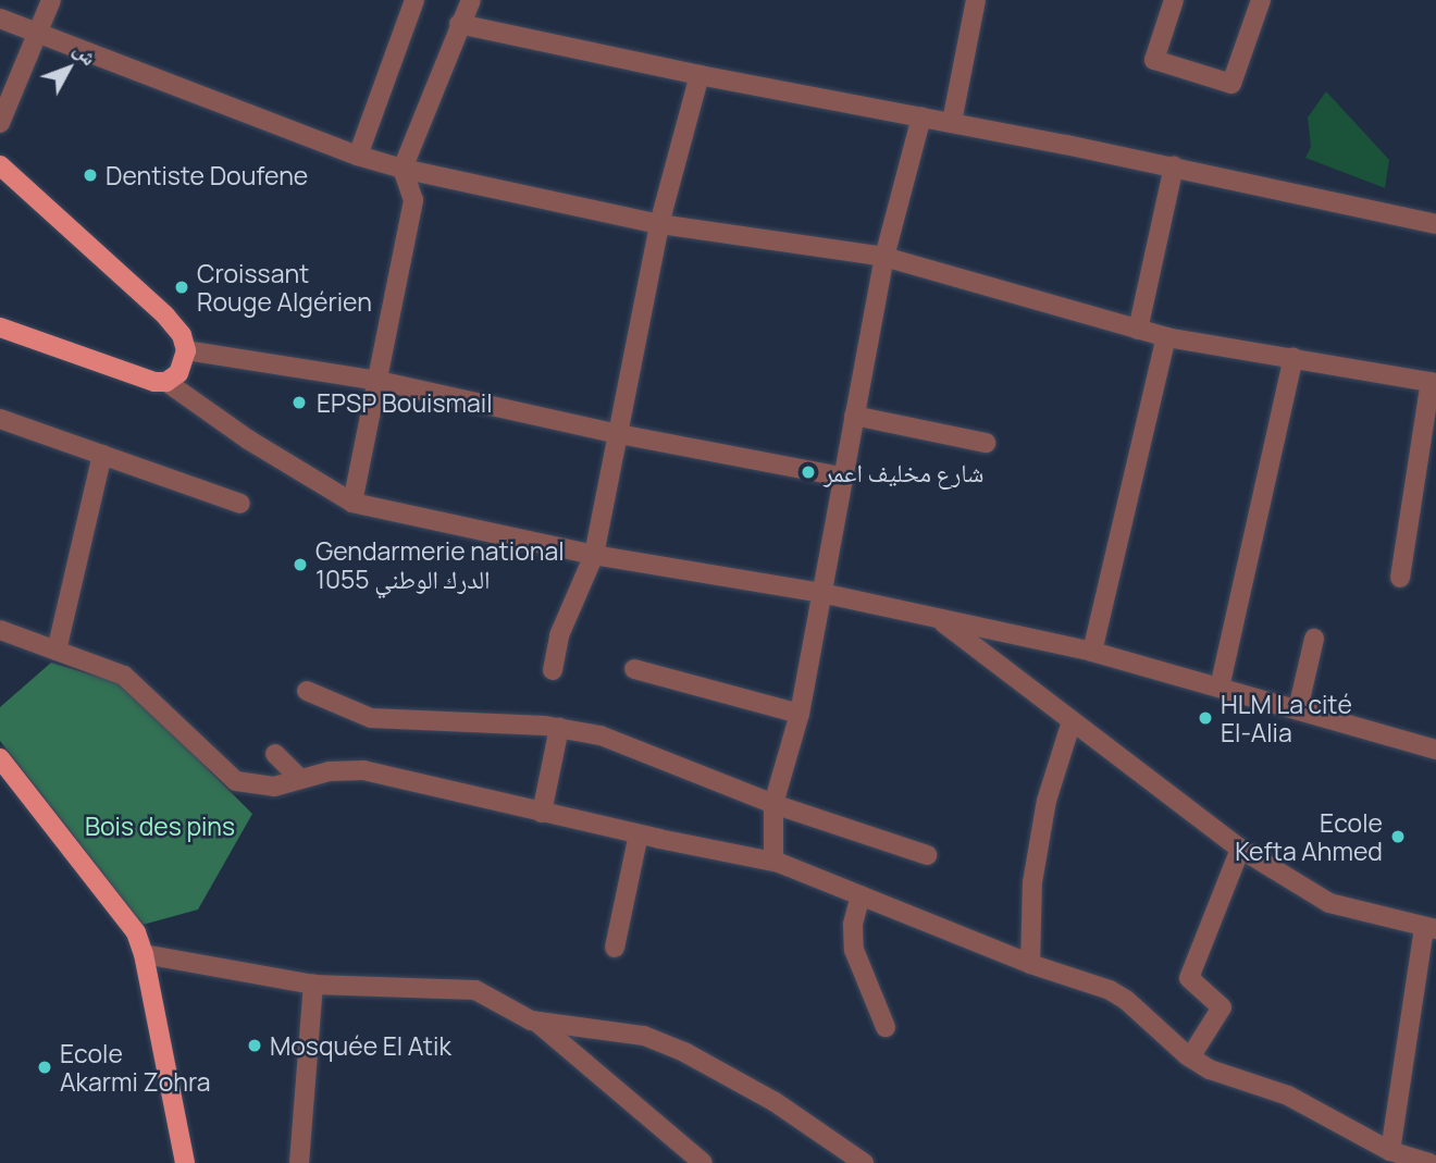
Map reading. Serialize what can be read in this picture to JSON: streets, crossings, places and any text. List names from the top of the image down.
{
  "parks": ["Bois des pins"],
  "places": [
    "Dentiste Doufene",
    "Croissant Rouge Algérien",
    "EPSP Bouismail",
    "شارع مخليف اعمر",
    "Gendarmerie national 1055 الدرك الوطني",
    "HLM La cité El-Alia",
    "Ecole Kefta Ahmed",
    "Mosquée El Atik",
    "Ecole Akarmi Zohra"
  ],
  "north": "top right"
}
